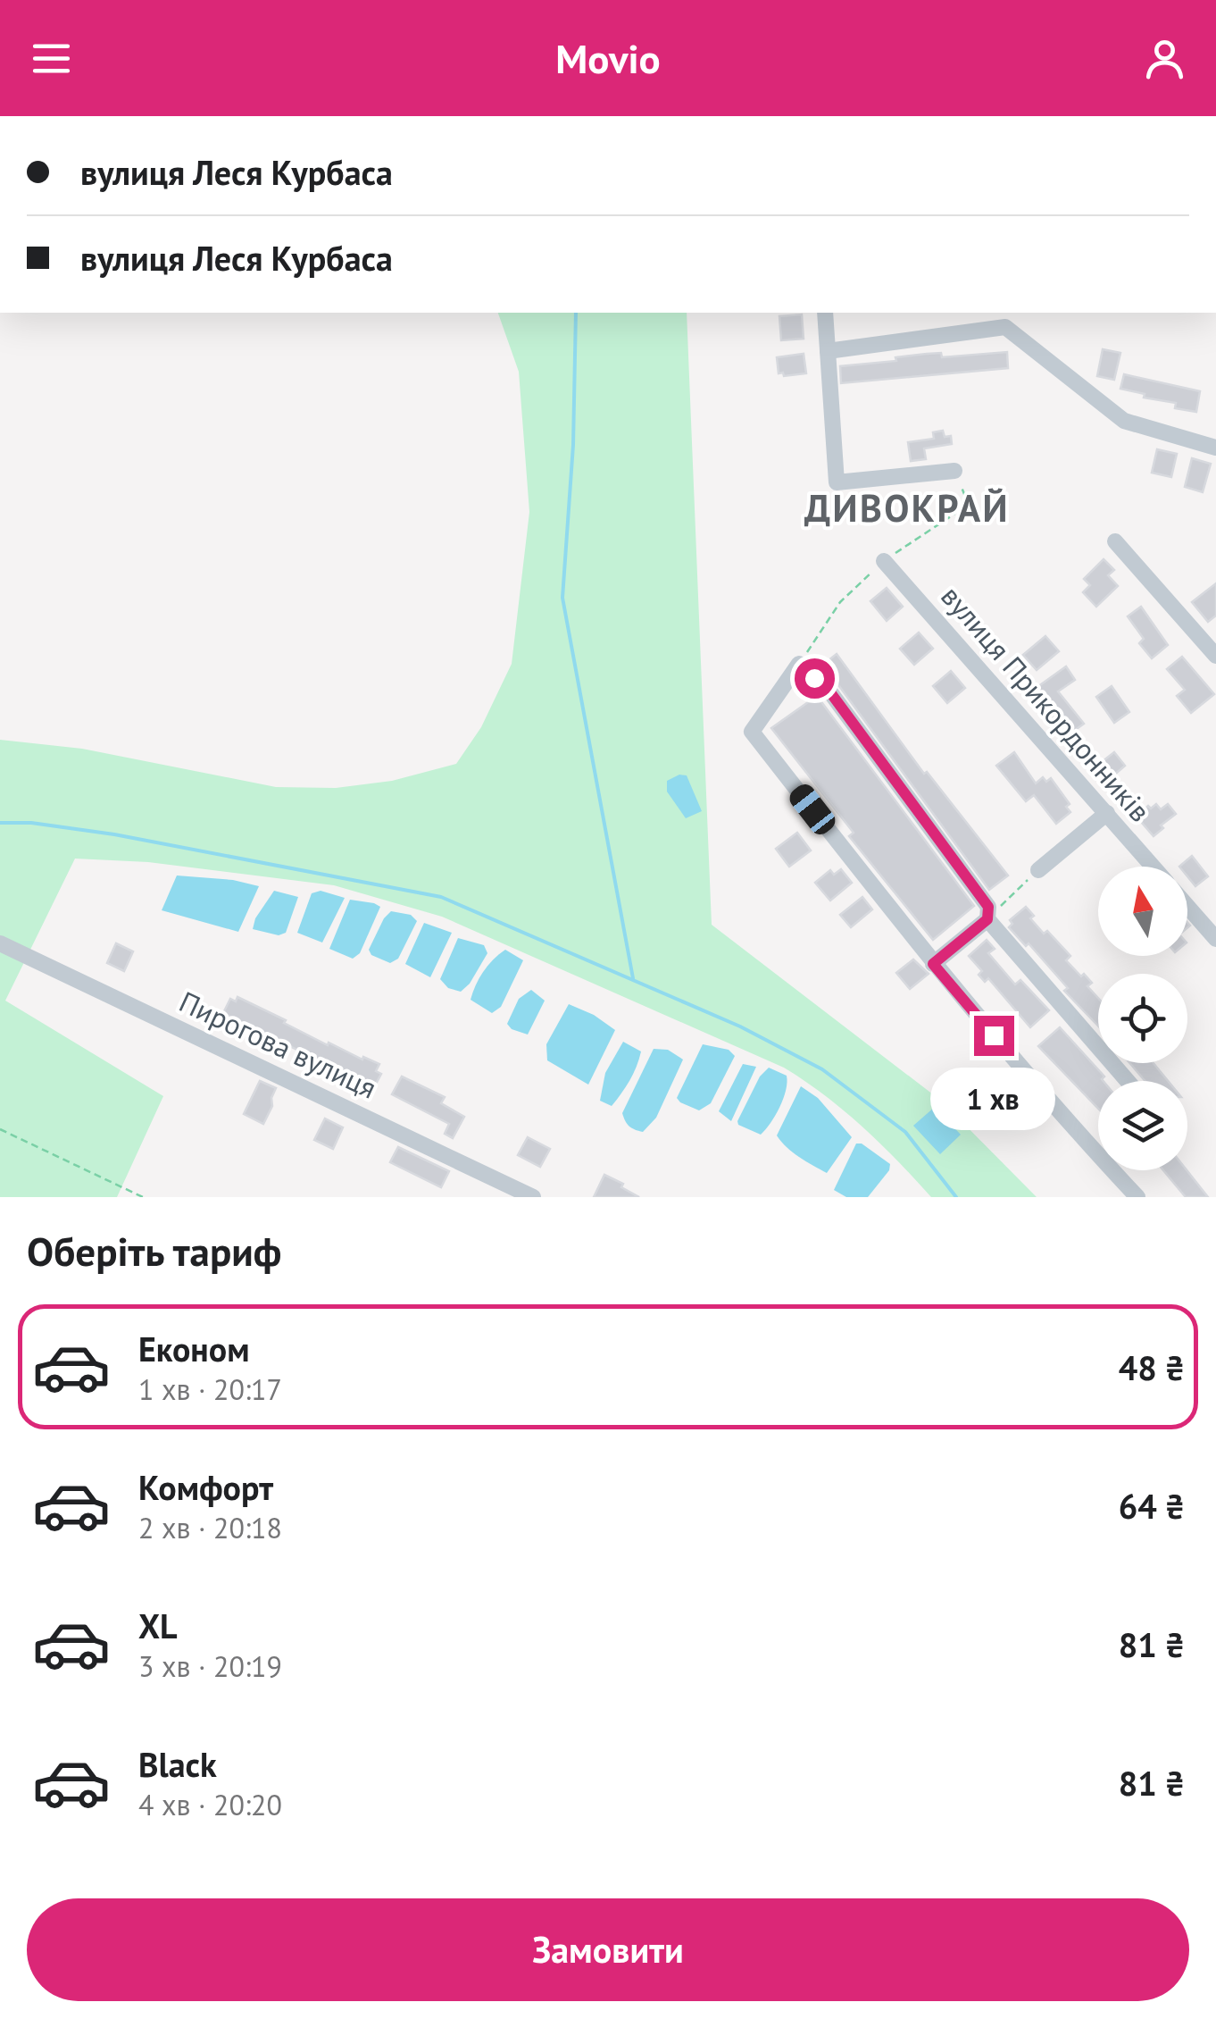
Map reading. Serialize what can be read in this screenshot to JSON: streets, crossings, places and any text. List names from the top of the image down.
{
  "streets": {
    "street": ["вулиця Прикордонників", "Пирогова вулиця"]
  },
  "districts": ["ДИВОКРАЙ"],
  "north": "top",
  "page": {
    "header": "Movio",
    "banner": ["вулиця Леся Курбаса", "вулиця Леся Курбаса"],
    "bubble": "1 хв",
    "heading": "Оберіть тариф",
    "list": [
      {
        "name": "Економ",
        "note": "1 хв · 20:17",
        "value": "48 ₴"
      },
      {
        "name": "Комфорт",
        "note": "2 хв · 20:18",
        "value": "64 ₴"
      },
      {
        "name": "XL",
        "note": "3 хв · 20:19",
        "value": "81 ₴"
      },
      {
        "name": "Black",
        "note": "4 хв · 20:20",
        "value": "81 ₴"
      }
    ],
    "buttons": "Замовити"
  }
}
